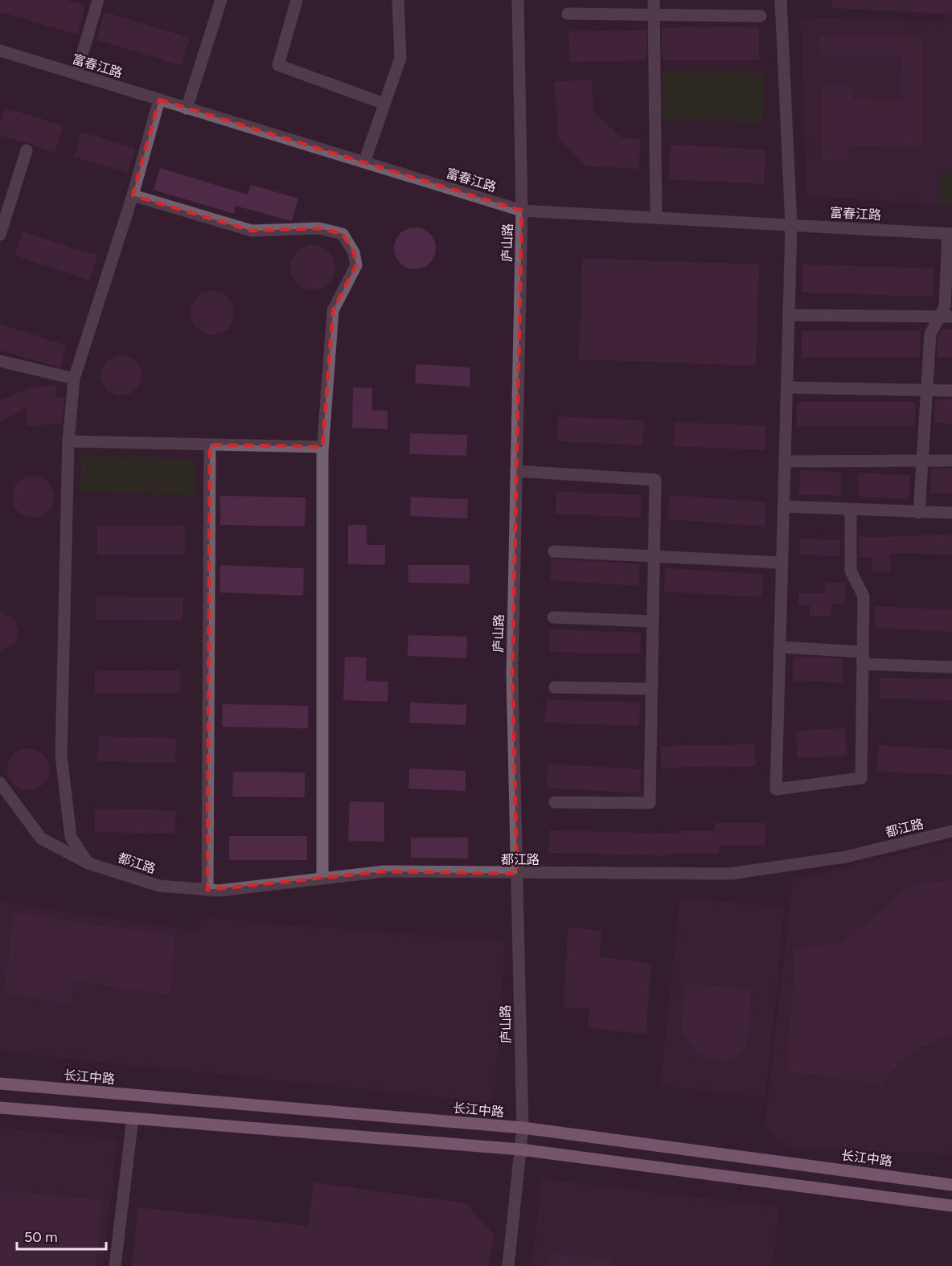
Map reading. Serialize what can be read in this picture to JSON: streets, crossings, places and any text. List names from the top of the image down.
{
  "streets": {
    "main road": ["长江中路"],
    "street": ["富春江路", "庐山路", "都江路"]
  },
  "crossings": [
    ["富春江路", "庐山路"],
    ["庐山路", "都江路"],
    ["庐山路", "长江中路"]
  ],
  "scale_bar": "50 m"
}
